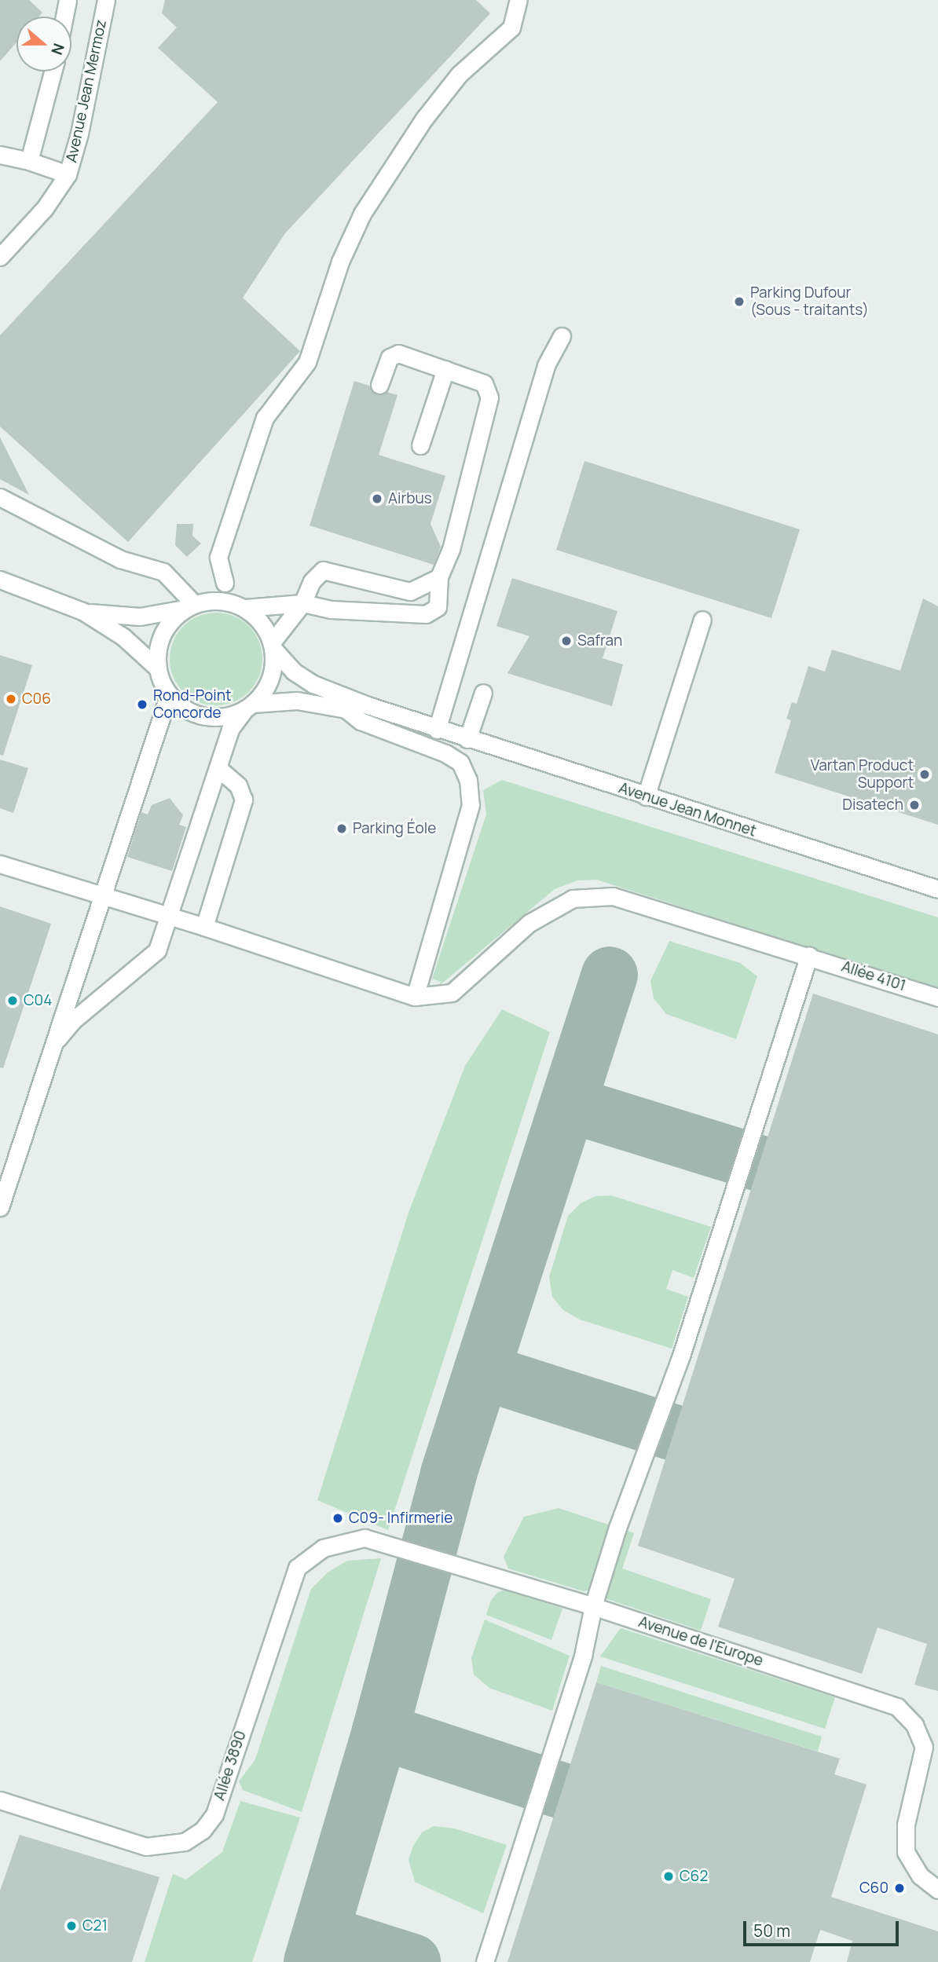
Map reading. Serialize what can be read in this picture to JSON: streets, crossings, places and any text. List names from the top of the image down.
{
  "streets": {
    "street": [
      "Avenue Jean Mermoz",
      "Avenue Jean Monnet",
      "Allée 4101",
      "Avenue de l'Europe",
      "Allée 3890"
    ]
  },
  "crossings": [
    ["Avenue de l'Europe", "Allée 3890"]
  ],
  "places": [
    "Parking Dufour (Sous - traitants)",
    "Airbus",
    "Safran",
    "C06",
    "Rond-Point Concorde",
    "Vartan Product Support",
    "Disatech",
    "Parking Éole",
    "C04",
    "C09- Infirmerie",
    "C62",
    "C60",
    "C21"
  ],
  "scale_bar": "50 m",
  "north": "right"
}
